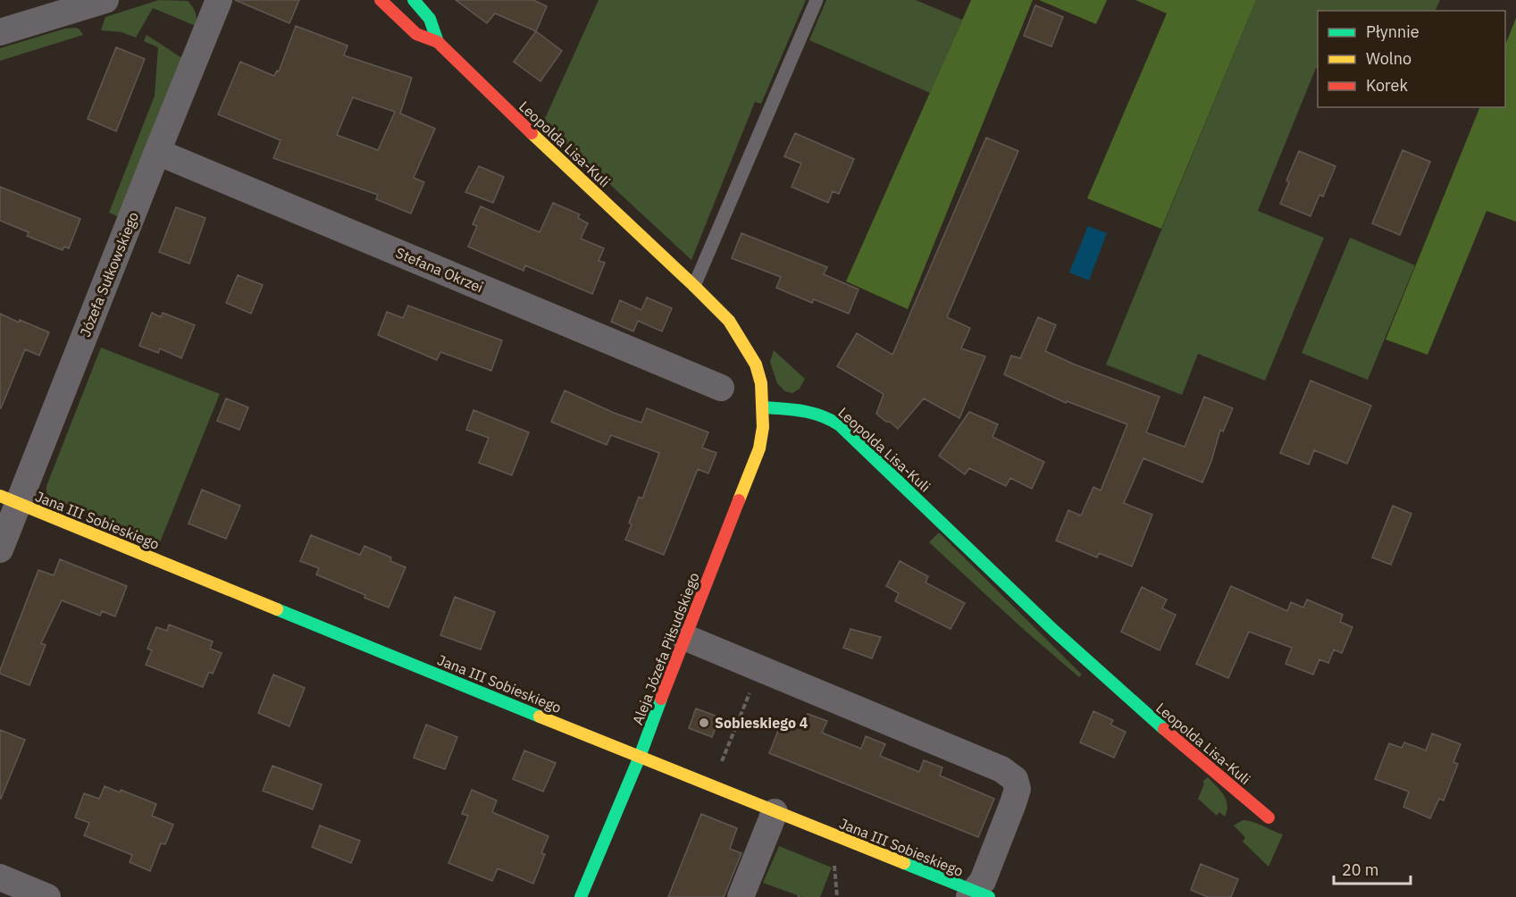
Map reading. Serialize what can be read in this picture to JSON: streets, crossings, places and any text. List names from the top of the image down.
{
  "streets": {
    "street": [
      "Leopolda Lisa-Kuli",
      "Stefana Okrzei",
      "Józefa Sułkowskiego",
      "Jana III Sobieskiego",
      "Aleja Józefa Piłsudskiego"
    ]
  },
  "crossings": [
    ["Leopolda Lisa-Kuli", "Aleja Józefa Piłsudskiego"],
    ["Stefana Okrzei", "Józefa Sułkowskiego"],
    ["Józefa Sułkowskiego", "Jana III Sobieskiego"],
    ["Jana III Sobieskiego", "Aleja Józefa Piłsudskiego"]
  ],
  "places": ["Sobieskiego 4"],
  "legend": ["Płynnie", "Wolno", "Korek"],
  "scale_bar": "20 m"
}
